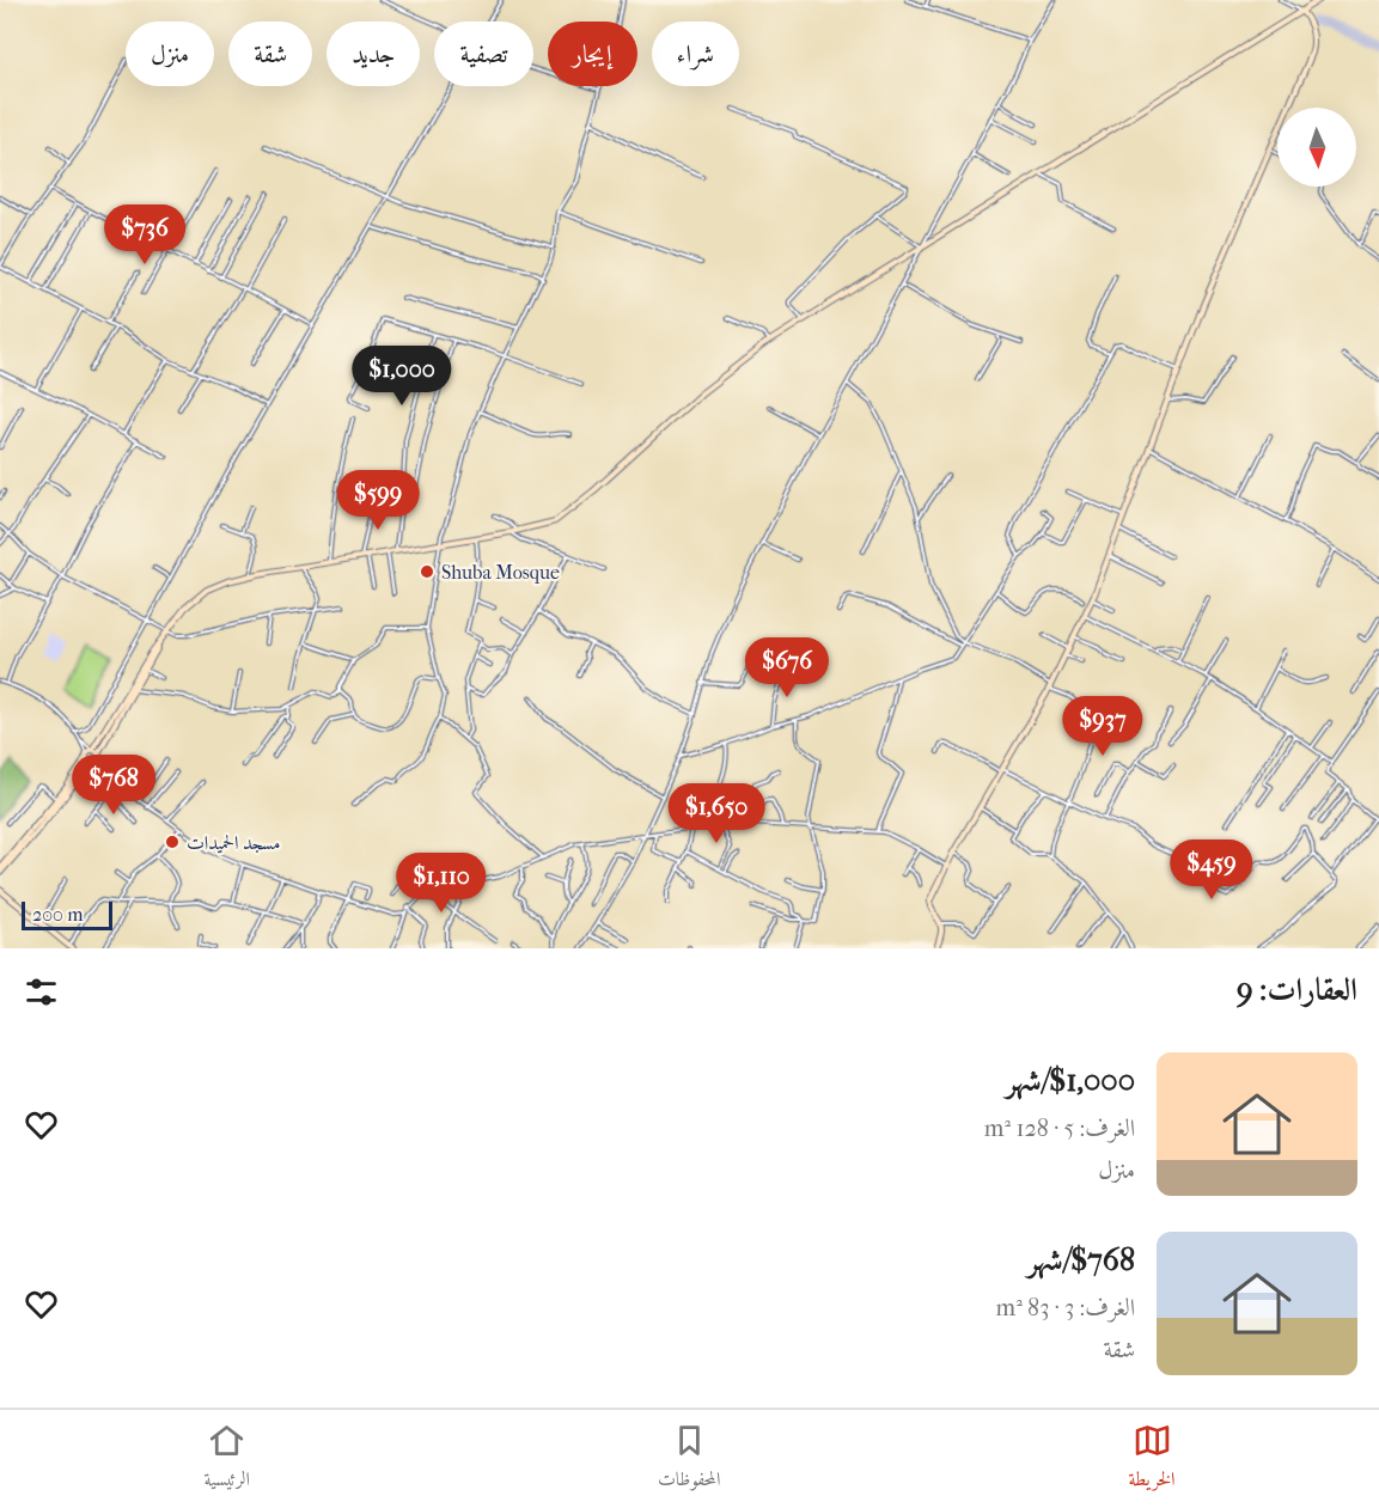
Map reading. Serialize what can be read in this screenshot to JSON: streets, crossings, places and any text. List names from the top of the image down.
{
  "places": ["Shuba Mosque", "مسجد الحميدات"],
  "scale_bar": "200 m",
  "north": "bottom",
  "page": {
    "chip": [
      "شراء",
      "إيجار",
      "تصفية",
      "جديد",
      "شقة",
      "منزل"
    ],
    "price": [
      "$736",
      "$1,000",
      "$599",
      "$676",
      "$937",
      "$768",
      "$1,650",
      "$459",
      "$1,110"
    ],
    "scale": "200 m",
    "heading": "العقارات: 9",
    "list": [
      {
        "name": "$1,000/شهر",
        "note": "الغرف: 5 · 128 m² · منزل"
      },
      {
        "name": "$768/شهر",
        "note": "الغرف: 3 · 83 m² · شقة"
      }
    ],
    "tabs": ["الخريطة", "المحفوظات", "الرئيسية"]
  }
}
